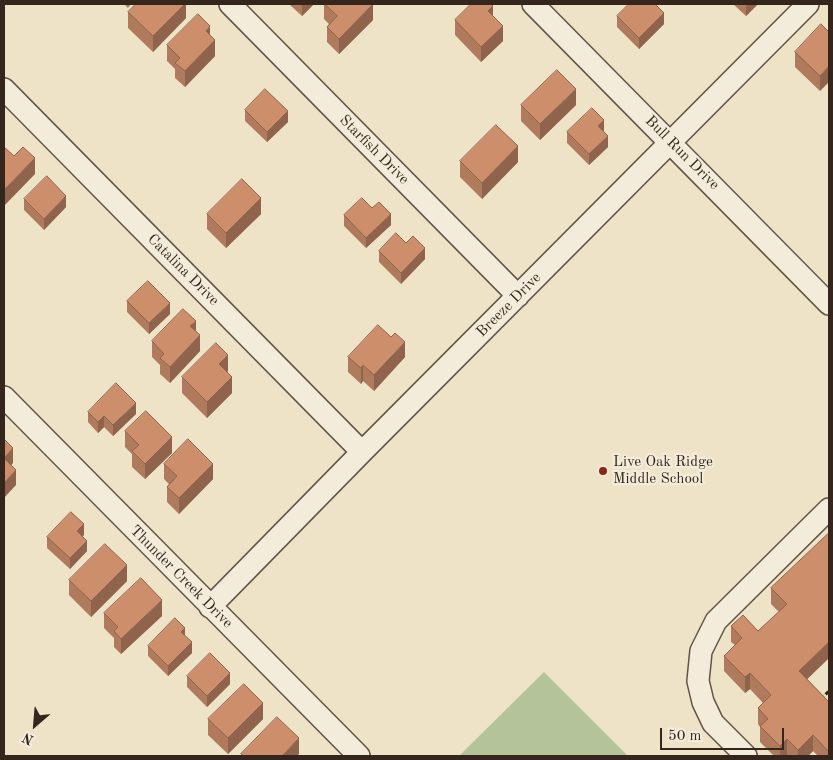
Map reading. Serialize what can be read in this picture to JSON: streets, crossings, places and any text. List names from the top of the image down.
{
  "streets": {
    "street": [
      "Starfish Drive",
      "Bull Run Drive",
      "Catalina Drive",
      "Breeze Drive",
      "Thunder Creek Drive"
    ]
  },
  "crossings": [
    ["Starfish Drive", "Breeze Drive"],
    ["Bull Run Drive", "Breeze Drive"],
    ["Catalina Drive", "Breeze Drive"],
    ["Breeze Drive", "Thunder Creek Drive"]
  ],
  "places": ["Live Oak Ridge Middle School"],
  "scale_bar": "50 m",
  "north": "bottom left"
}
